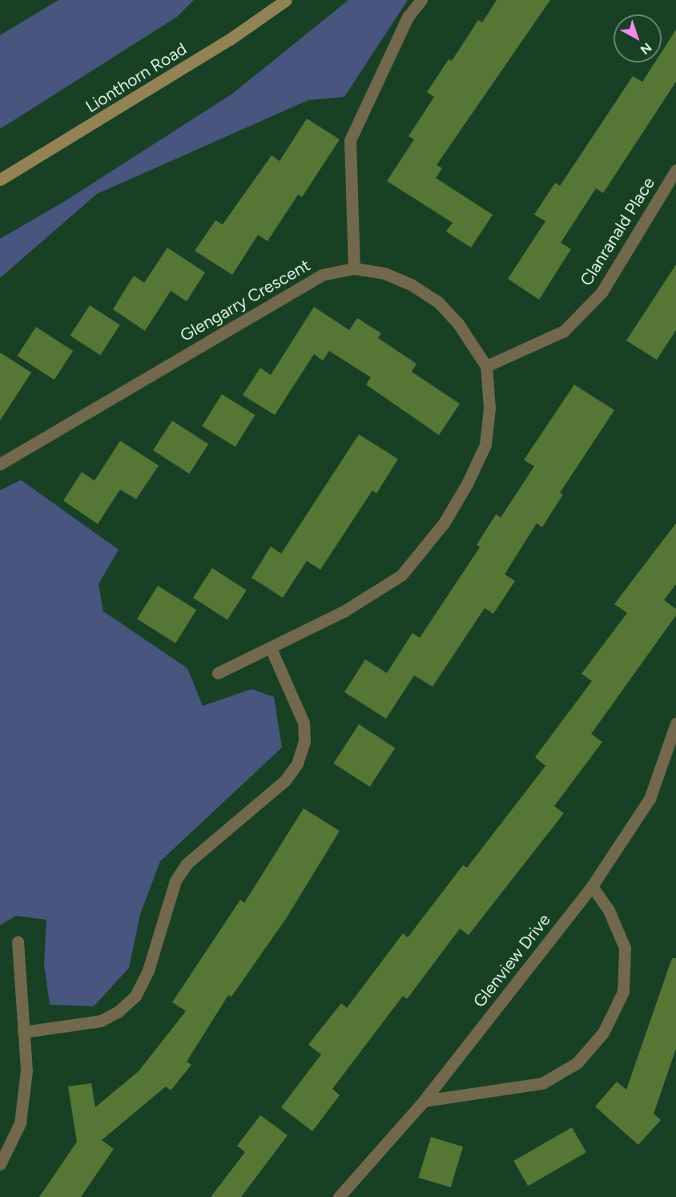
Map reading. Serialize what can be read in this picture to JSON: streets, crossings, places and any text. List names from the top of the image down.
{
  "streets": {
    "street": [
      "Lionthorn Road",
      "Clanranald Place",
      "Glengarry Crescent",
      "Glenview Drive"
    ]
  },
  "crossings": [
    ["Clanranald Place", "Glengarry Crescent"]
  ],
  "north": "bottom right"
}
